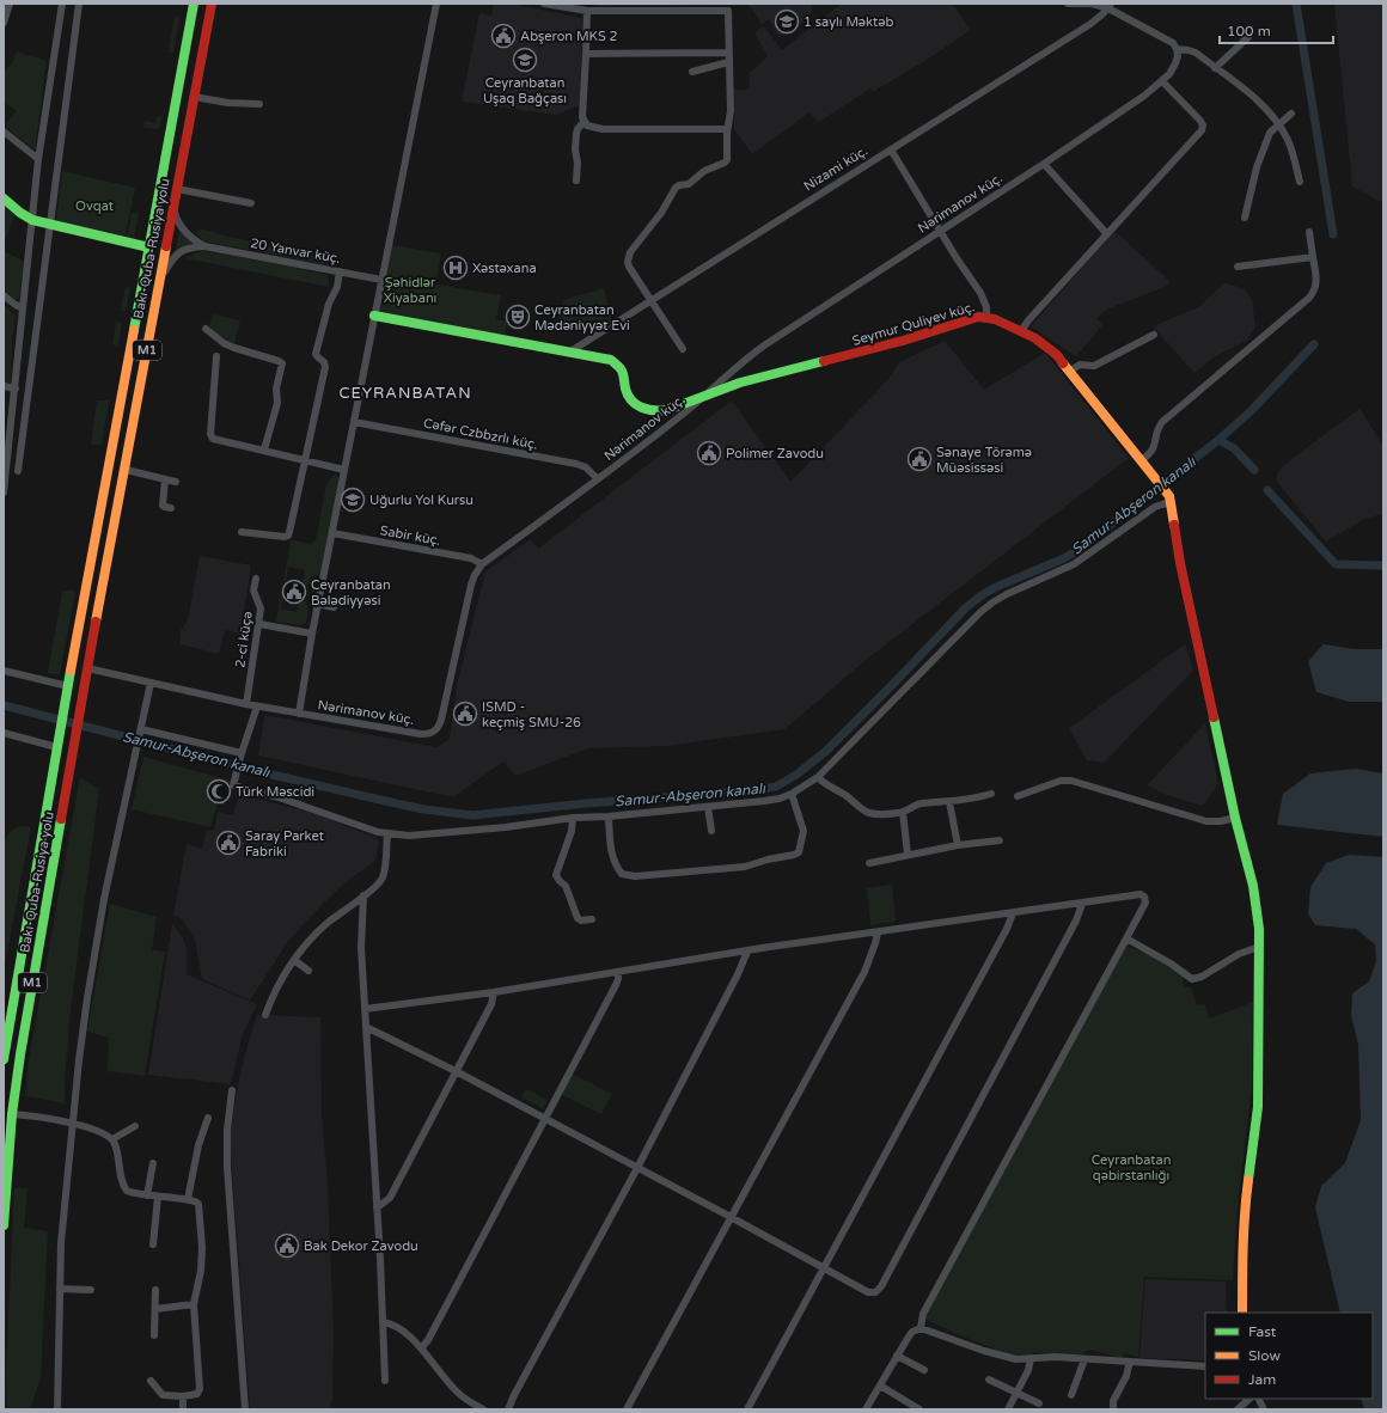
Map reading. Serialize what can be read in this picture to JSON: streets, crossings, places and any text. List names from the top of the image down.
{
  "streets": {
    "main road": ["Bakı-Quba-Rusiya yolu", "Seymur Quliyev küç.", "M1"],
    "street": [
      "Nizami küç.",
      "Nərimanov küç.",
      "20 Yanvar küç.",
      "Cəfər Czbbzrlı küç.",
      "Sabir küç.",
      "2-ci küçə"
    ]
  },
  "crossings": [
    ["Nərimanov küç.", "Bakı-Quba-Rusiya yolu"],
    ["Nərimanov küç.", "Seymur Quliyev küç."],
    ["Nərimanov küç.", "Cəfər Czbbzrlı küç."],
    ["Nərimanov küç.", "Sabir küç."],
    ["Nərimanov küç.", "2-ci küçə"]
  ],
  "districts": ["CEYRANBATAN"],
  "water": ["Samur-Abşeron kanalı"],
  "parks": ["Ovqat", "Şəhidlər Xiyabanı", "Ceyranbatan qəbirstanlığı"],
  "places": {
    "school or university": ["1 saylı Məktəb", "Ceyranbatan Uşaq Bağçası", "Uğurlu Yol Kursu"],
    "public building": [
      "Abşeron MKS 2",
      "Polimer Zavodu",
      "Sənaye Törəmə Müəsissəsi",
      "Ceyranbatan Bələdiyyəsi",
      "ISMD - keçmiş SMU-26",
      "Saray Parket Fabriki",
      "Bak Dekor Zavodu"
    ],
    "hospital": ["Xəstəxana"],
    "theatre": ["Ceyranbatan Mədəniyyət Evi"],
    "mosque": ["Türk Məscidi"]
  },
  "legend": ["Fast", "Slow", "Jam"],
  "scale_bar": "100 m"
}
